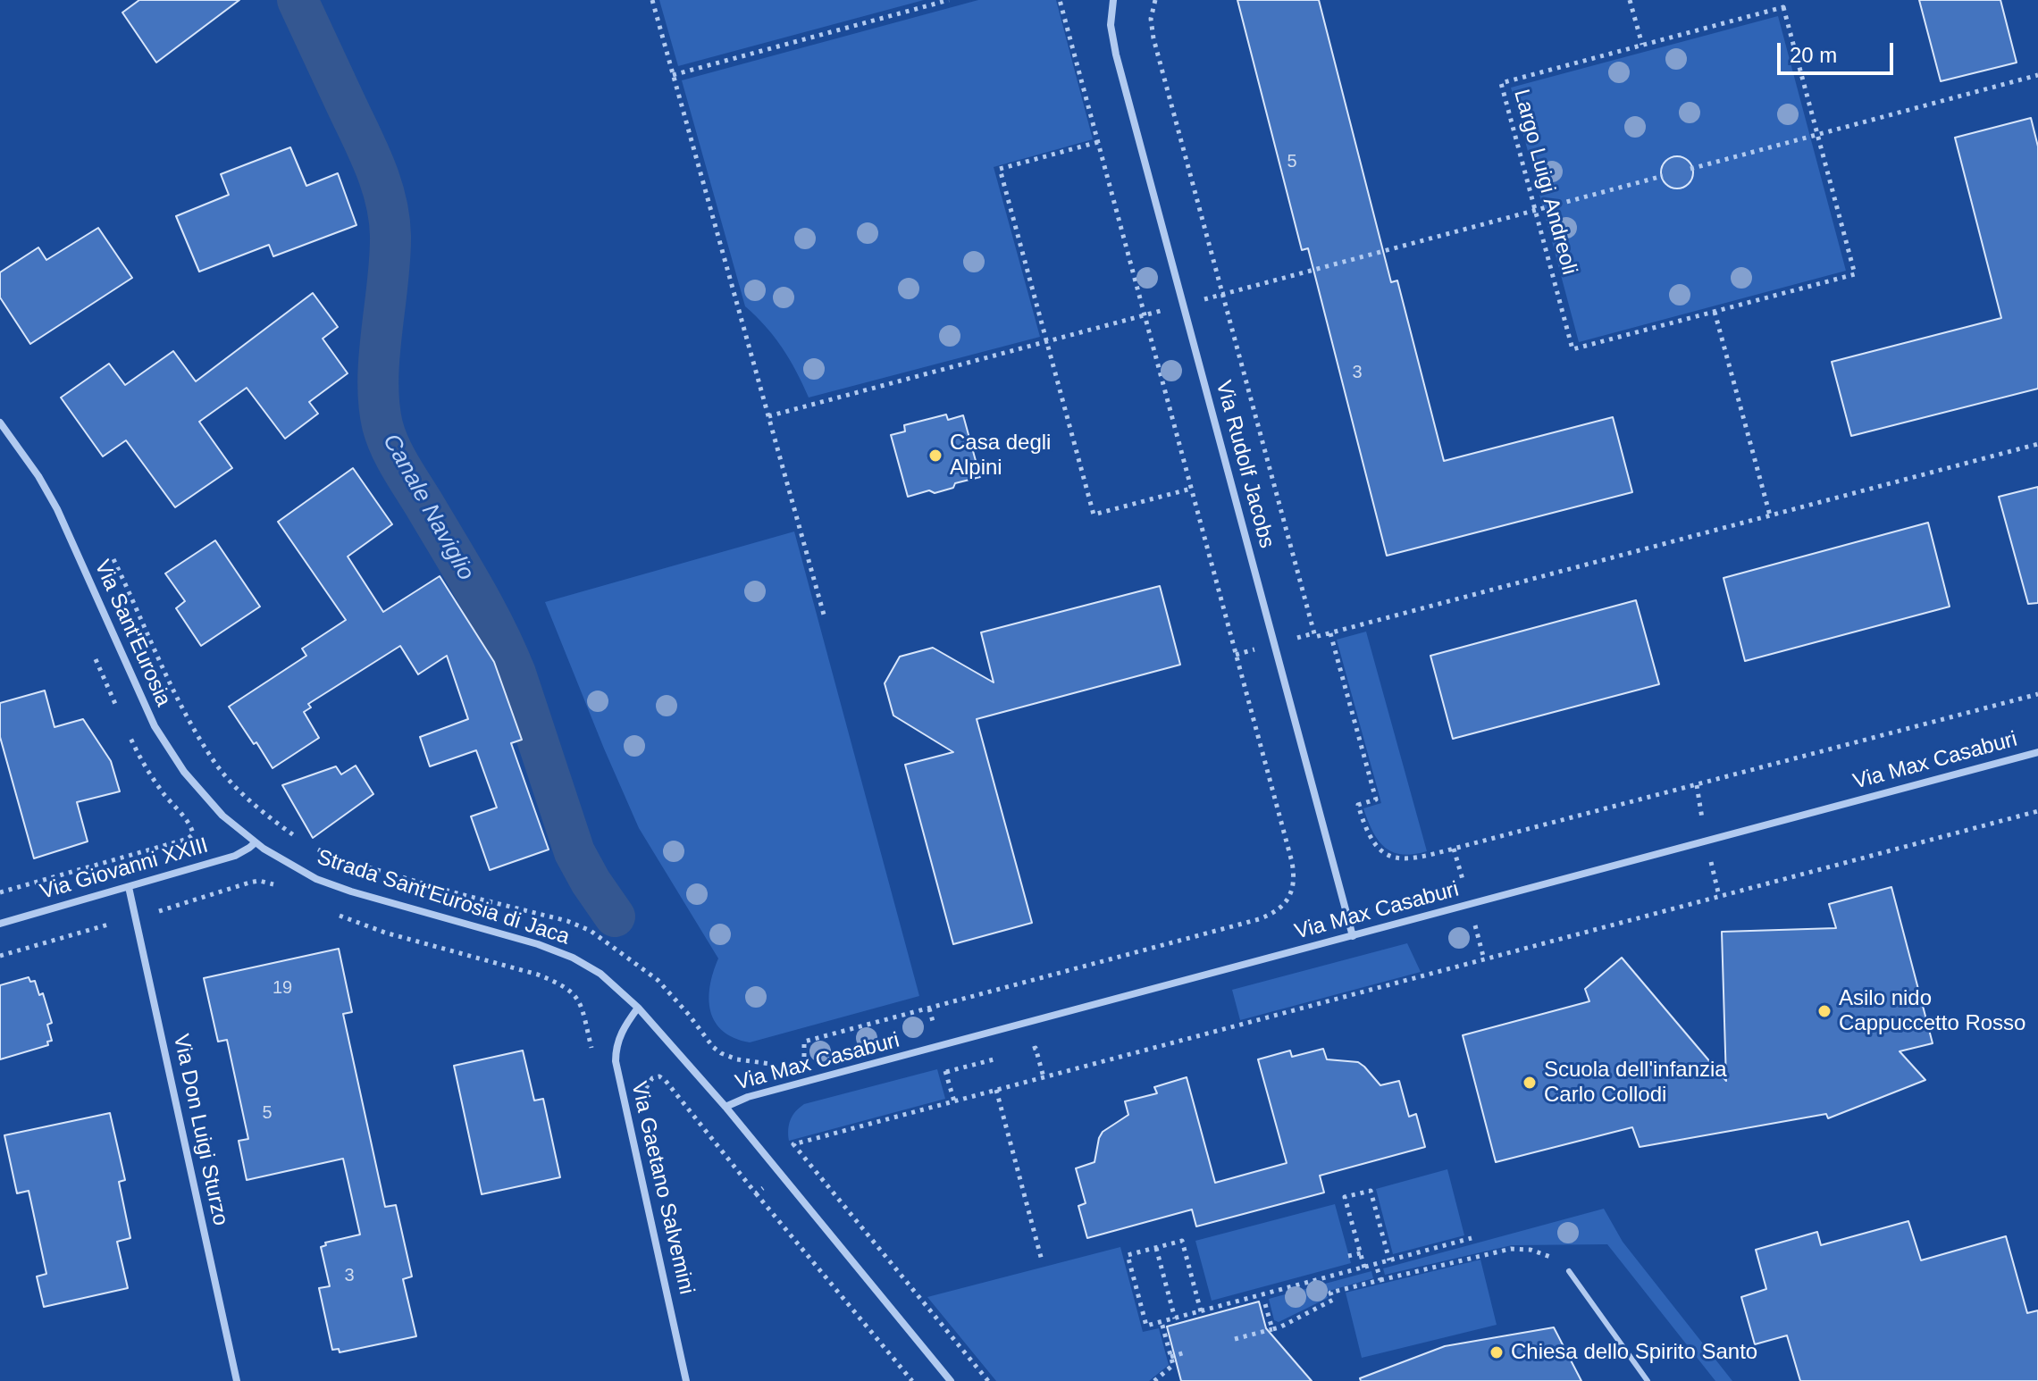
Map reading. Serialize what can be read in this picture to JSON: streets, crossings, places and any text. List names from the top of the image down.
{
  "streets": {
    "street": [
      "Via Rudolf Jacobs",
      "Via Sant'Eurosia",
      "Via Max Casaburi",
      "Via Giovanni XXIII",
      "Strada Sant'Eurosia di Jaca",
      "Via Don Luigi Sturzo",
      "Via Gaetano Salvemini"
    ],
    "path": ["Largo Luigi Andreoli"]
  },
  "crossings": [
    ["Via Rudolf Jacobs", "Via Max Casaburi"],
    ["Via Sant'Eurosia", "Via Giovanni XXIII"],
    ["Via Sant'Eurosia", "Strada Sant'Eurosia di Jaca"],
    ["Via Max Casaburi", "Strada Sant'Eurosia di Jaca"],
    ["Via Giovanni XXIII", "Strada Sant'Eurosia di Jaca"],
    ["Via Giovanni XXIII", "Via Don Luigi Sturzo"],
    ["Strada Sant'Eurosia di Jaca", "Via Gaetano Salvemini"]
  ],
  "water": ["Canale Naviglio"],
  "places": [
    "Casa degli Alpini",
    "Asilo nido Cappuccetto Rosso",
    "Scuola dell'infanzia Carlo Collodi",
    "Chiesa dello Spirito Santo"
  ],
  "house_numbers": [
    "5",
    "3",
    "19",
    "5",
    "3"
  ],
  "scale_bar": "20 m"
}
